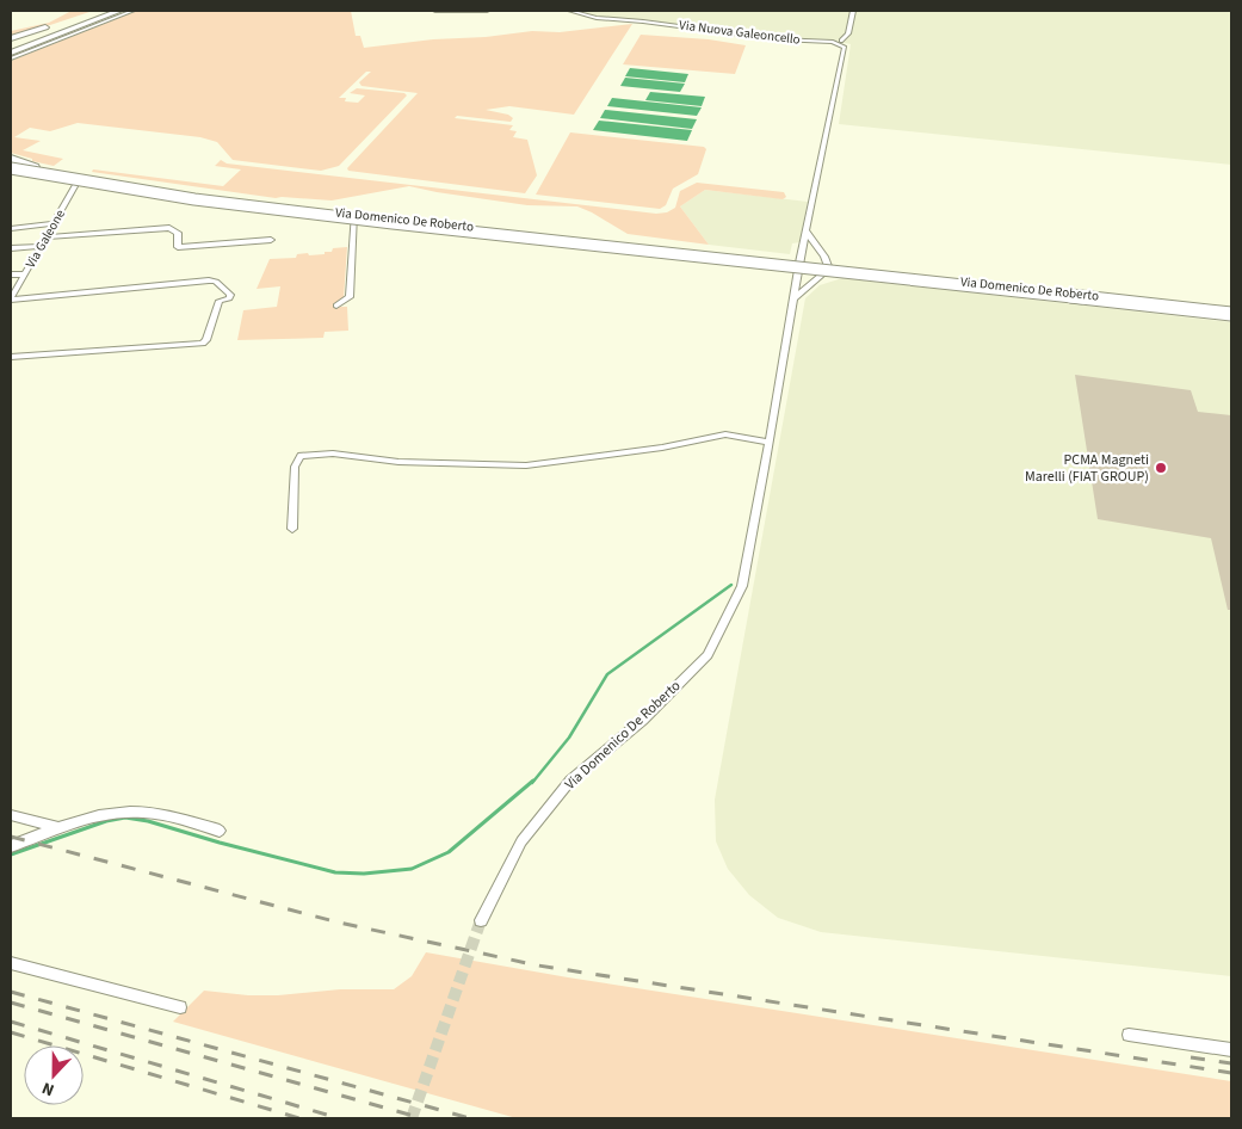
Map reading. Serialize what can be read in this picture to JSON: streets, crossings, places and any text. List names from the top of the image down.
{
  "streets": {
    "street": ["Via Nuova Galeoncello", "Via Domenico De Roberto", "Via Galeone"]
  },
  "crossings": [
    ["Via Nuova Galeoncello", "Via Domenico De Roberto"],
    ["Via Domenico De Roberto", "Via Galeone"]
  ],
  "places": ["PCMA Magneti Marelli (FIAT GROUP)"],
  "north": "bottom"
}
